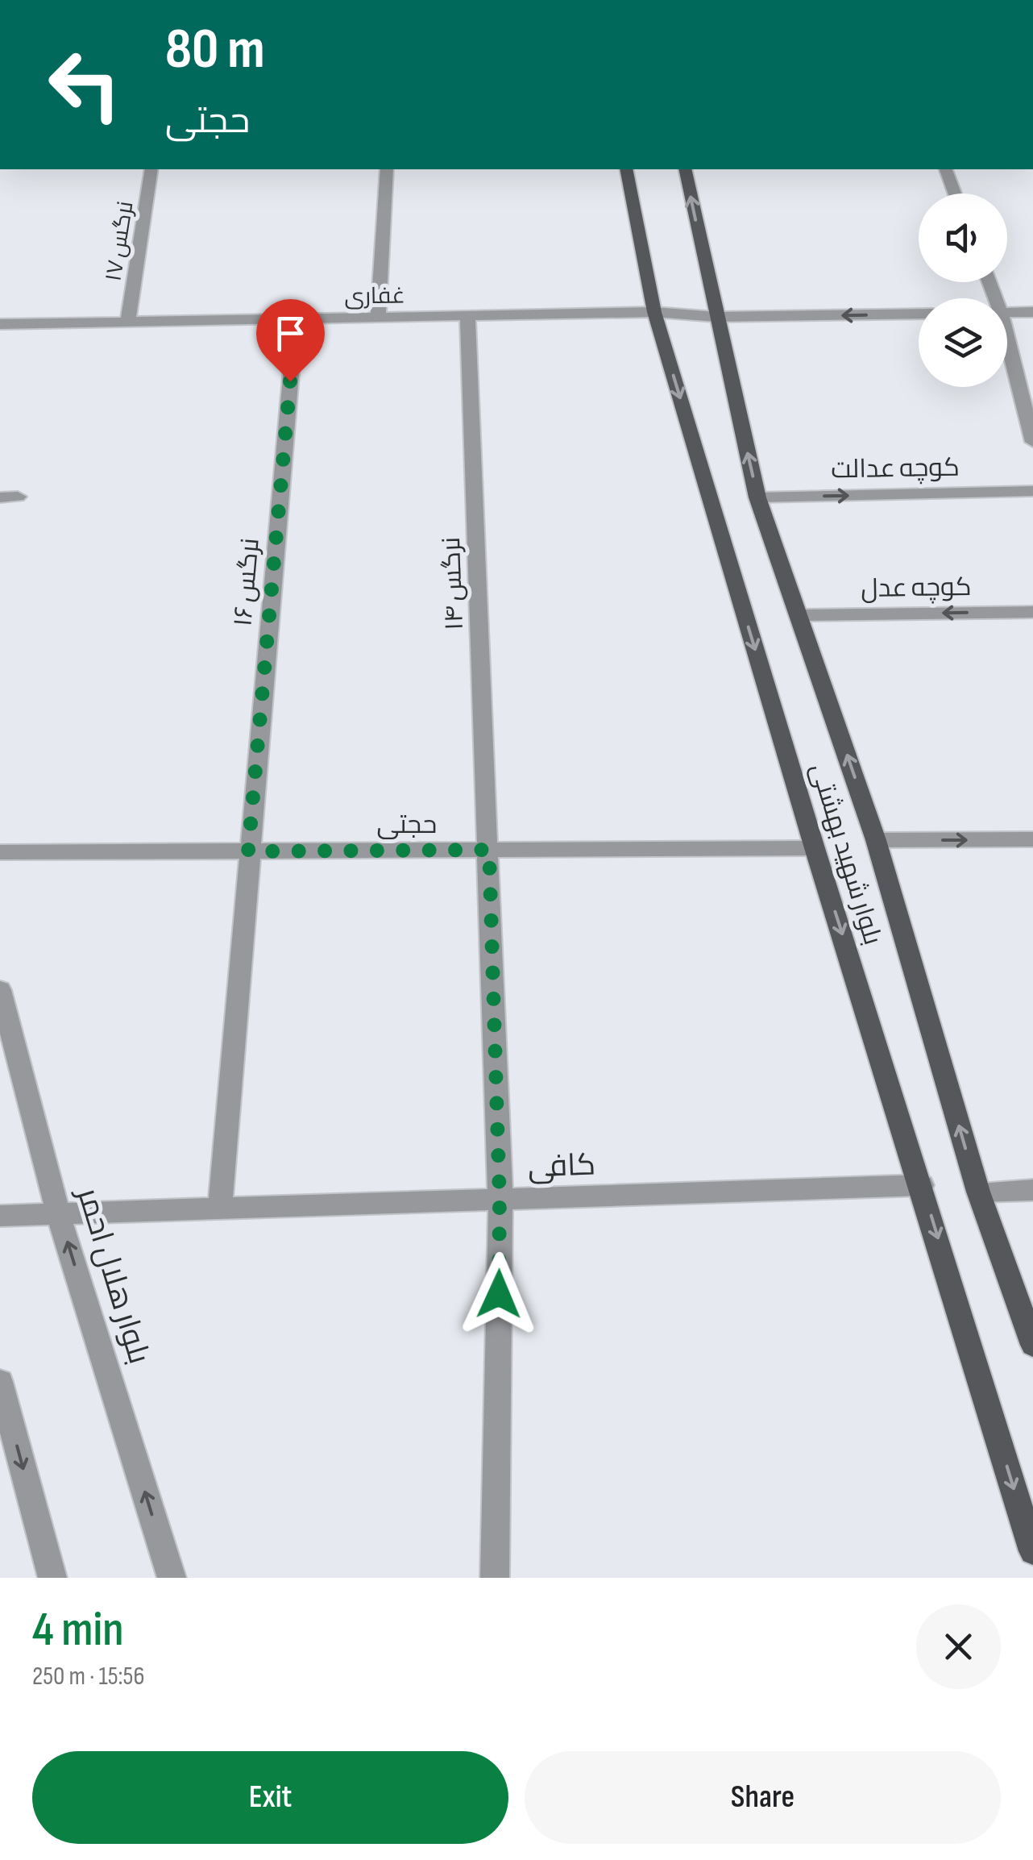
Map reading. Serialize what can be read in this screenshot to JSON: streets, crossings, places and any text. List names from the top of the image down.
{
  "streets": {
    "main road": ["بلوار شهید بهشتی"],
    "street": [
      "نرگس ۱۷",
      "غفاری",
      "کوچه عدالت",
      "نرگس ۱۶",
      "نرگس ۱۴",
      "کوچه عدل",
      "حجتی",
      "کافی",
      "بلوار هلال احمر"
    ]
  },
  "crossings": [
    ["نرگس ۱۷", "غفاری"],
    ["غفاری", "نرگس ۱۶"],
    ["غفاری", "نرگس ۱۴"],
    ["غفاری", "بلوار شهید بهشتی"],
    ["کوچه عدالت", "بلوار شهید بهشتی"],
    ["نرگس ۱۶", "حجتی"],
    ["نرگس ۱۶", "کافی"],
    ["نرگس ۱۴", "حجتی"],
    ["نرگس ۱۴", "کافی"],
    ["کوچه عدل", "بلوار شهید بهشتی"],
    ["حجتی", "بلوار شهید بهشتی"],
    ["بلوار شهید بهشتی", "کافی"],
    ["کافی", "بلوار هلال احمر"]
  ],
  "one_way": ["کوچه عدل"],
  "page": {
    "turn": ["80 m", "حجتی"],
    "heading": ["4 min", "250 m · 15:56"],
    "buttons": ["Exit", "Share"]
  }
}
